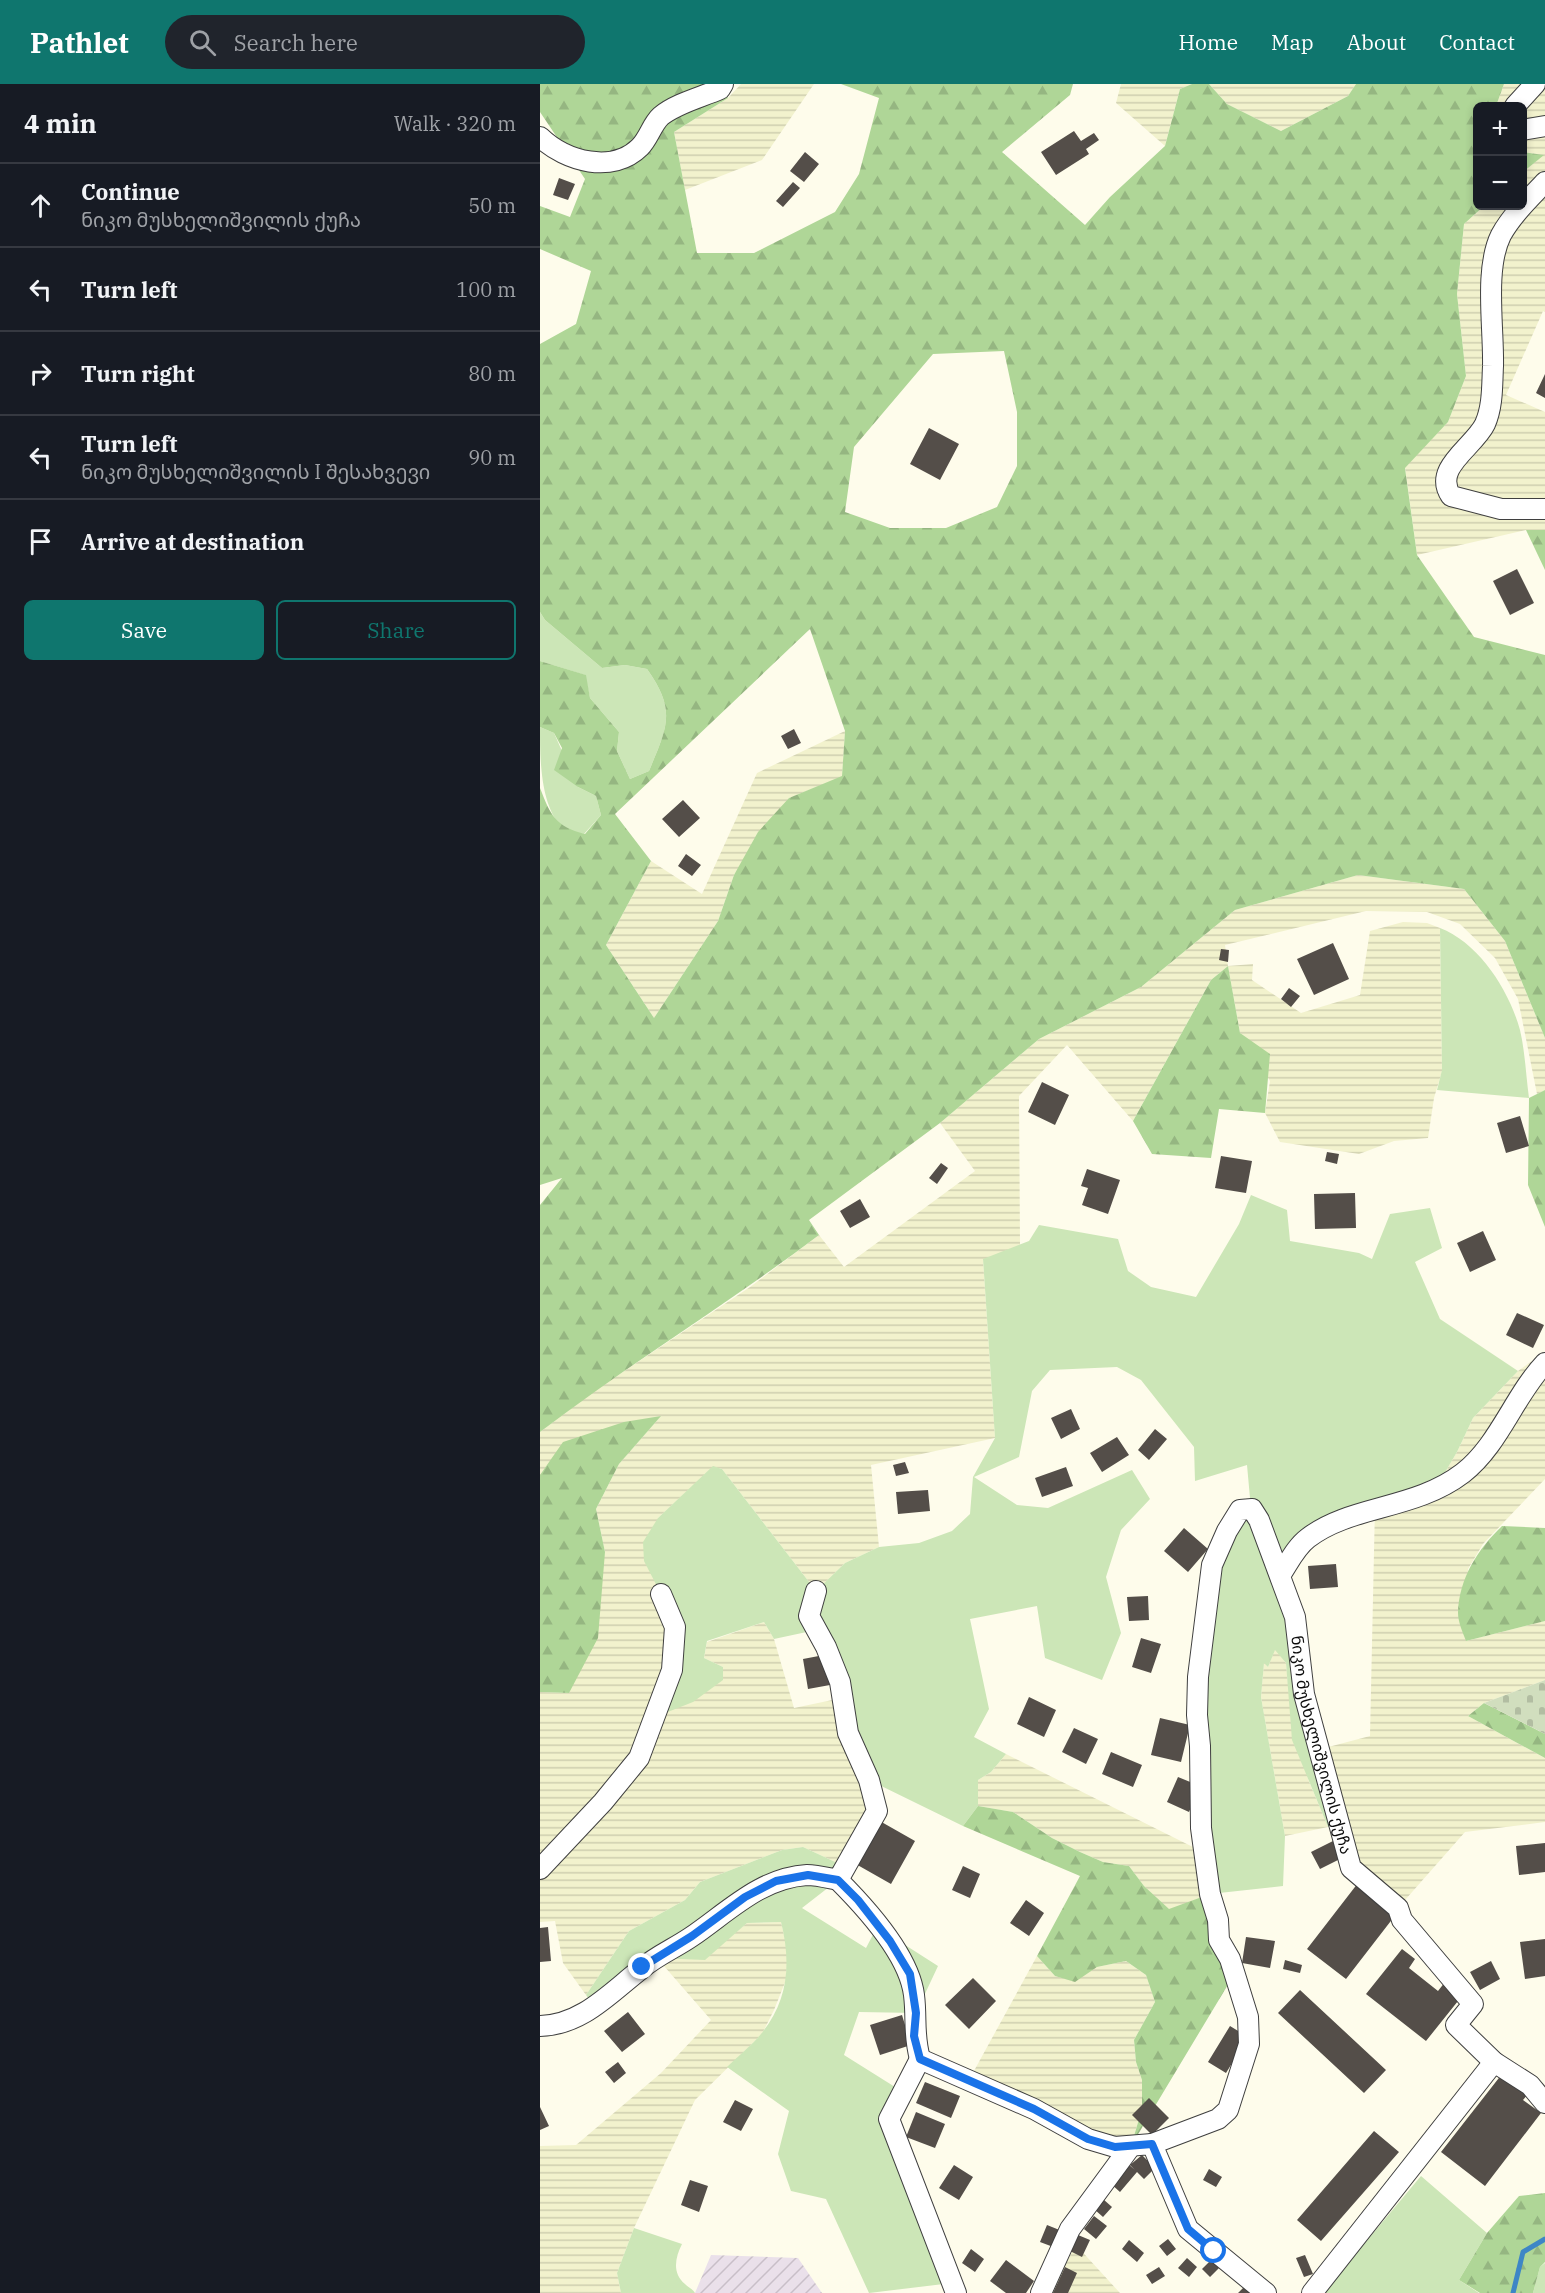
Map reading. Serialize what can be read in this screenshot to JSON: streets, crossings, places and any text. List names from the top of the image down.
{
  "streets": {
    "street": ["ნიკო მუსხელიშვილის ქუჩა"]
  },
  "page": {
    "header": "Pathlet",
    "search": "Search here",
    "nav": [
      "Home",
      "Map",
      "About",
      "Contact"
    ],
    "heading": ["4 min", "Walk · 320 m"],
    "map_buttons": ["+", "−"],
    "list": [
      ["Continue", "ნიკო მუსხელიშვილის ქუჩა", "50 m"],
      ["Turn left", "100 m"],
      ["Turn right", "80 m"],
      ["Turn left", "ნიკო მუსხელიშვილის I შესახვევი", "90 m"],
      "Arrive at destination"
    ],
    "buttons": ["Save", "Share"]
  }
}
